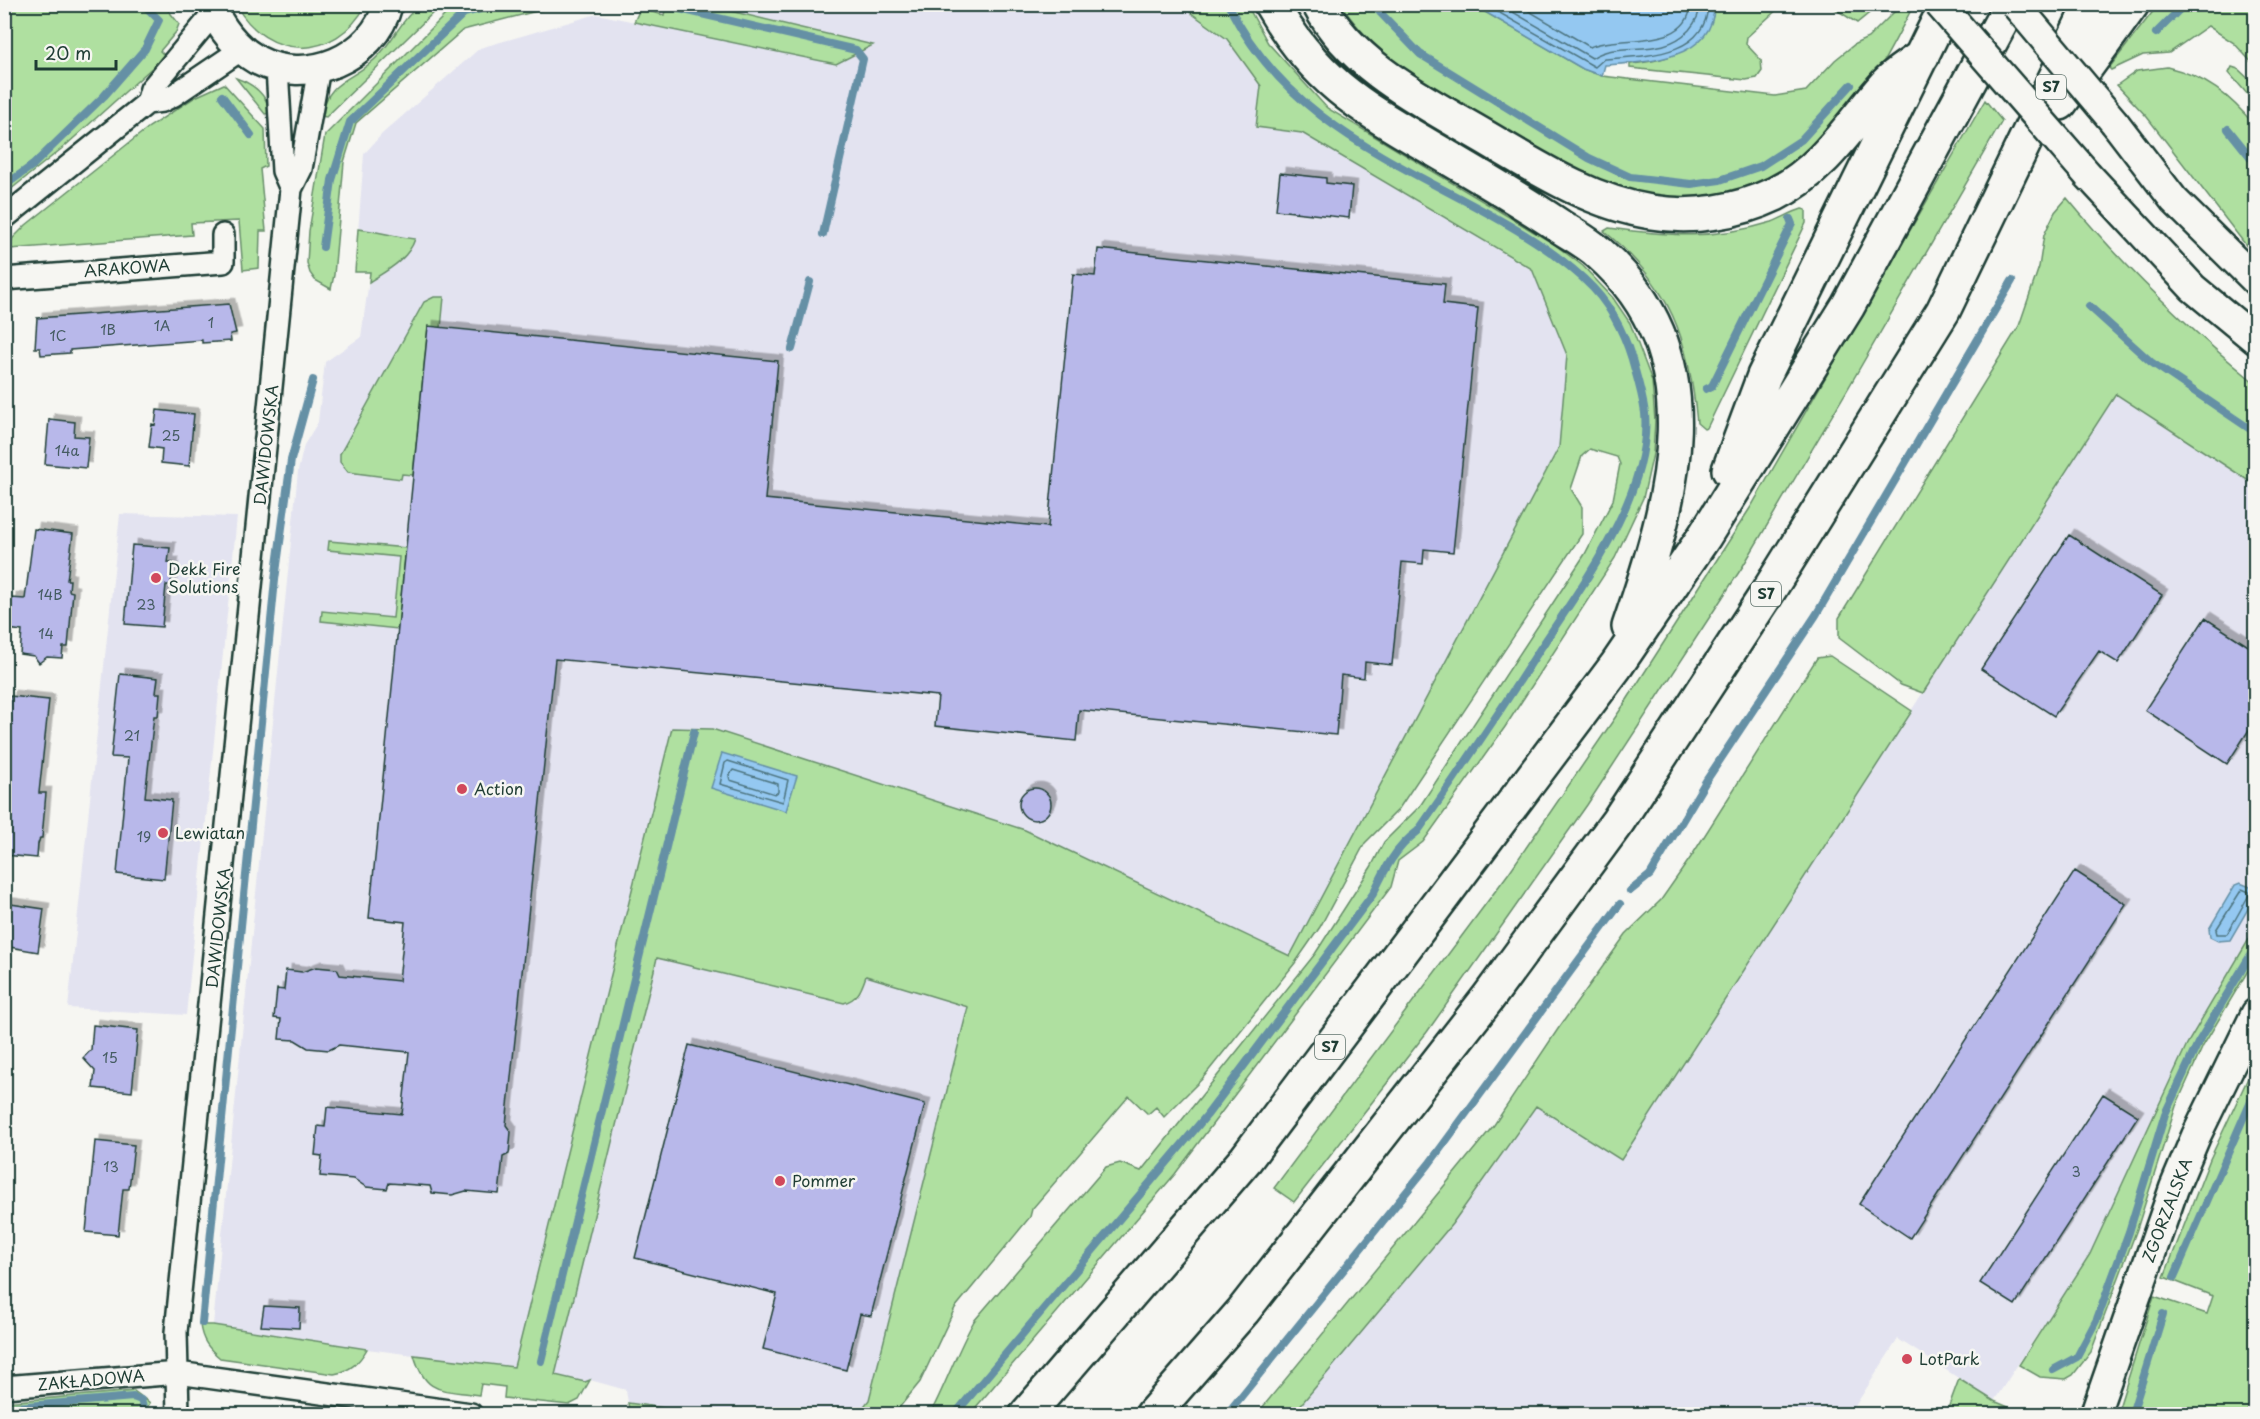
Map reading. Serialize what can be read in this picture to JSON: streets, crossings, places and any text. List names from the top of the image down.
{
  "streets": {
    "highway": ["S7"],
    "street": [
      "ARAKOWA",
      "DAWIDOWSKA",
      "ZGORZALSKA",
      "ZAKŁADOWA"
    ]
  },
  "crossings": [
    ["DAWIDOWSKA", "ZAKŁADOWA"]
  ],
  "places": [
    "Dekk Fire Solutions",
    "Action",
    "Lewiatan",
    "Pommer",
    "LotPark"
  ],
  "house_numbers": [
    "1",
    "1A",
    "1B",
    "1C",
    "25",
    "14a",
    "14B",
    "23",
    "14",
    "21",
    "19",
    "15",
    "13",
    "3"
  ],
  "scale_bar": "20 m"
}
